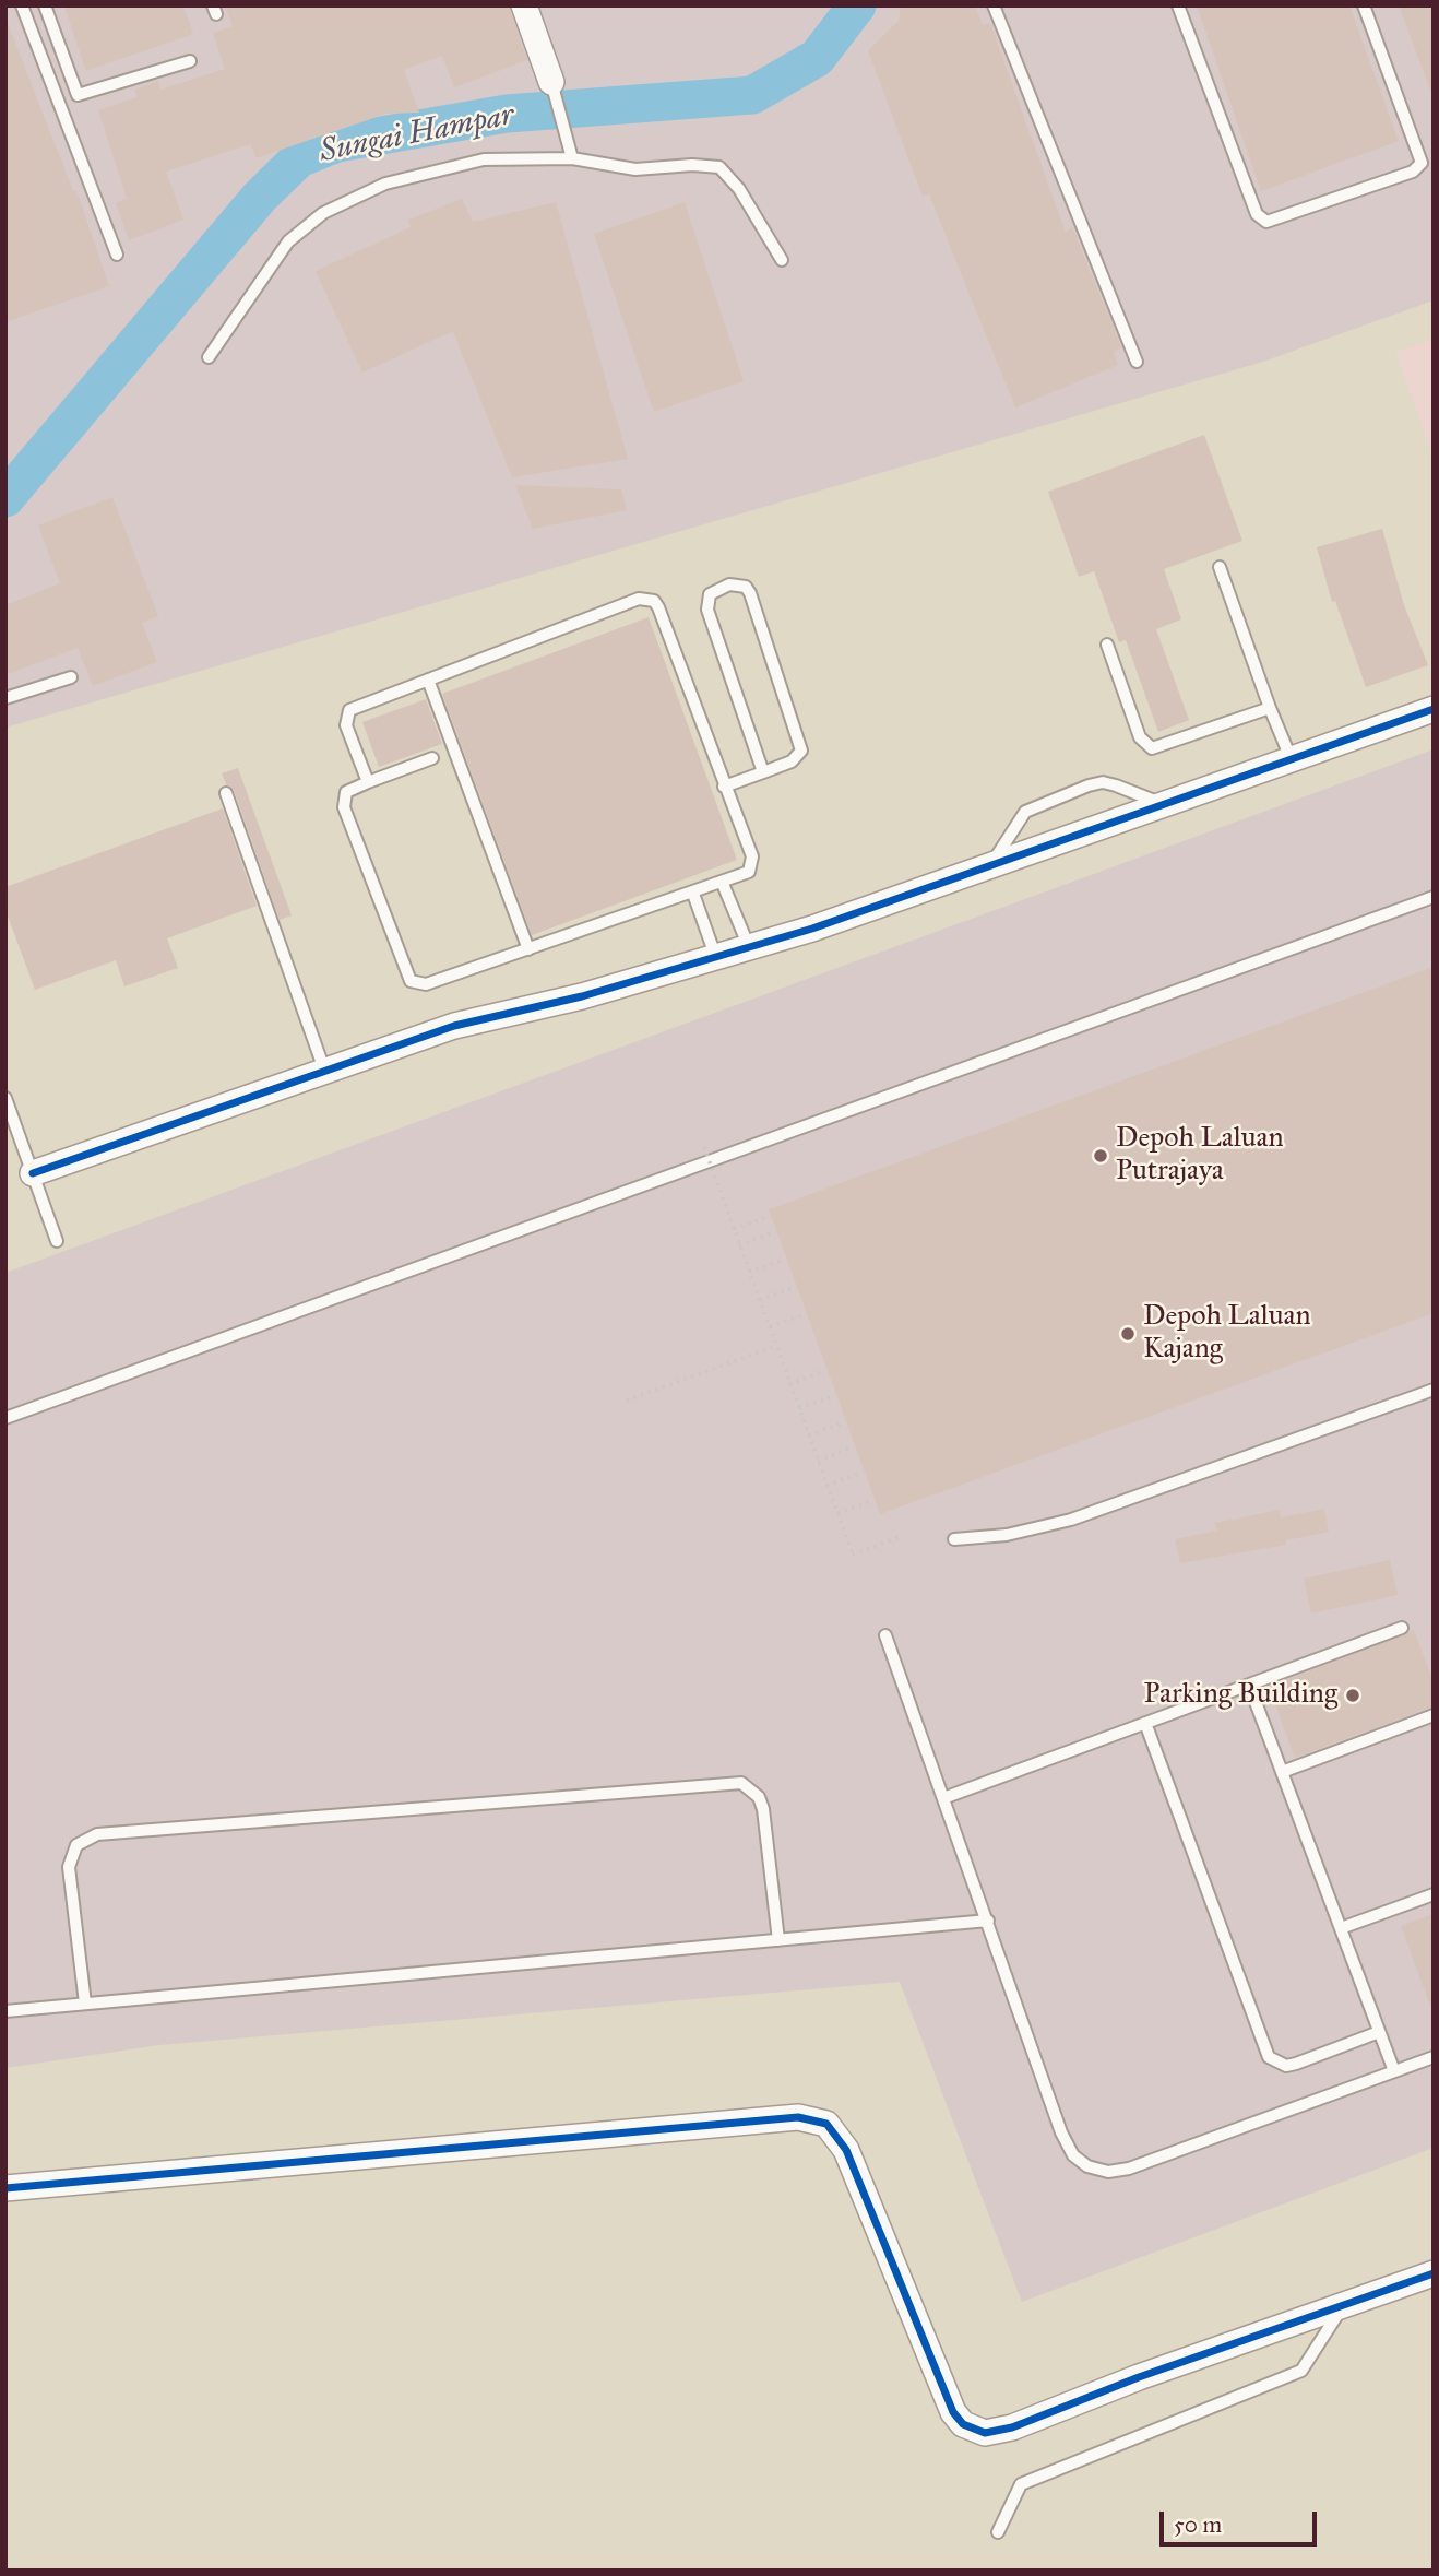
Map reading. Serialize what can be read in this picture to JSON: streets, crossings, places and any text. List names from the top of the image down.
{
  "water": ["Sungai Hampar"],
  "places": ["Depoh Laluan Putrajaya", "Depoh Laluan Kajang", "Parking Building"],
  "scale_bar": "50 m"
}
